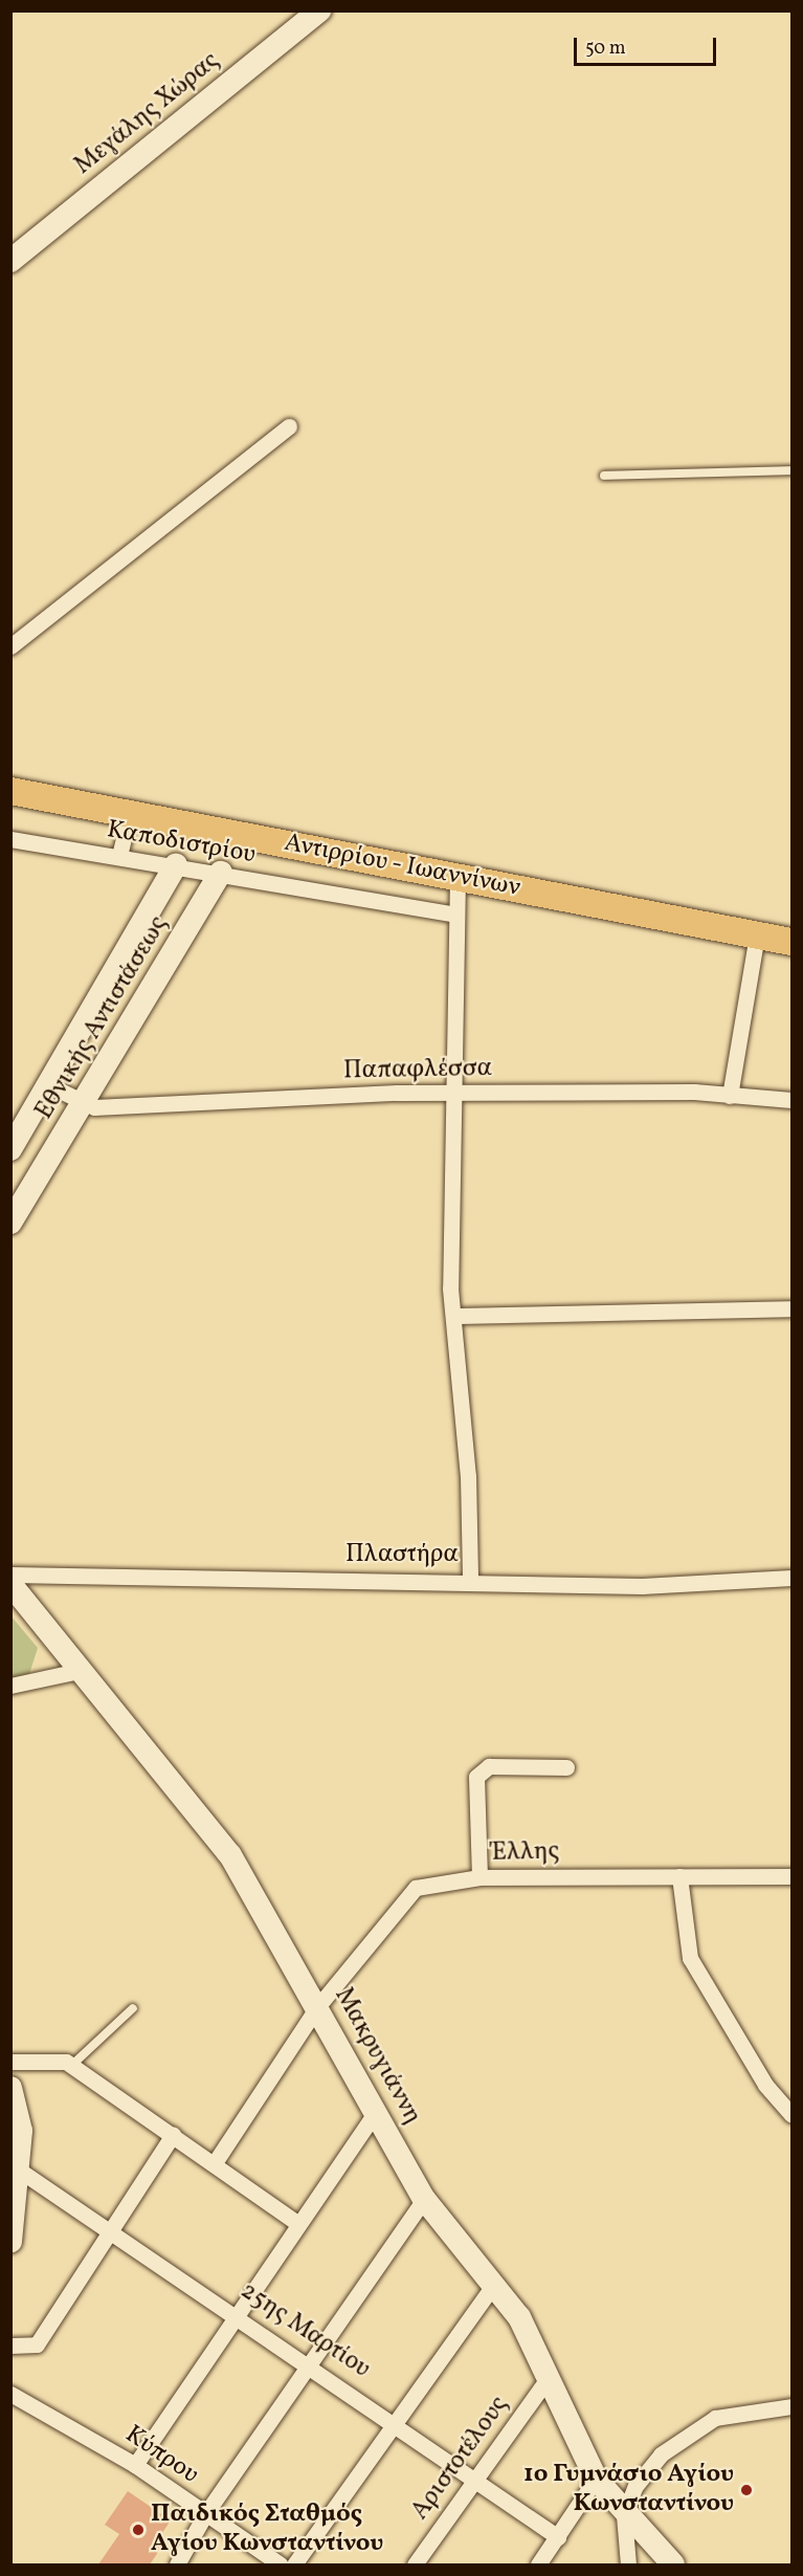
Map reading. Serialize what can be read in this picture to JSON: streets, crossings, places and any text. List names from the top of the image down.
{
  "streets": {
    "main road": ["Αντιρρίου - Ιωαννίνων"],
    "street": [
      "Μεγάλης Χώρας",
      "Καποδιστρίου",
      "Εθνικής Αντιστάσεως",
      "Παπαφλέσσα",
      "Πλαστήρα",
      "Έλλης",
      "Μακρυγιάννη",
      "25ης Μαρτίου",
      "Κύπρου",
      "Αριστοτέλους"
    ]
  },
  "crossings": [
    ["Καποδιστρίου", "Εθνικής Αντιστάσεως"],
    ["Εθνικής Αντιστάσεως", "Παπαφλέσσα"],
    ["Έλλης", "Μακρυγιάννη"],
    ["Μακρυγιάννη", "Αριστοτέλους"],
    ["25ης Μαρτίου", "Αριστοτέλους"]
  ],
  "places": ["1ο Γυμνάσιο Αγίου Κωνσταντίνου", "Παιδικός Σταθμός Αγίου Κωνσταντίνου"],
  "scale_bar": "50 m"
}
